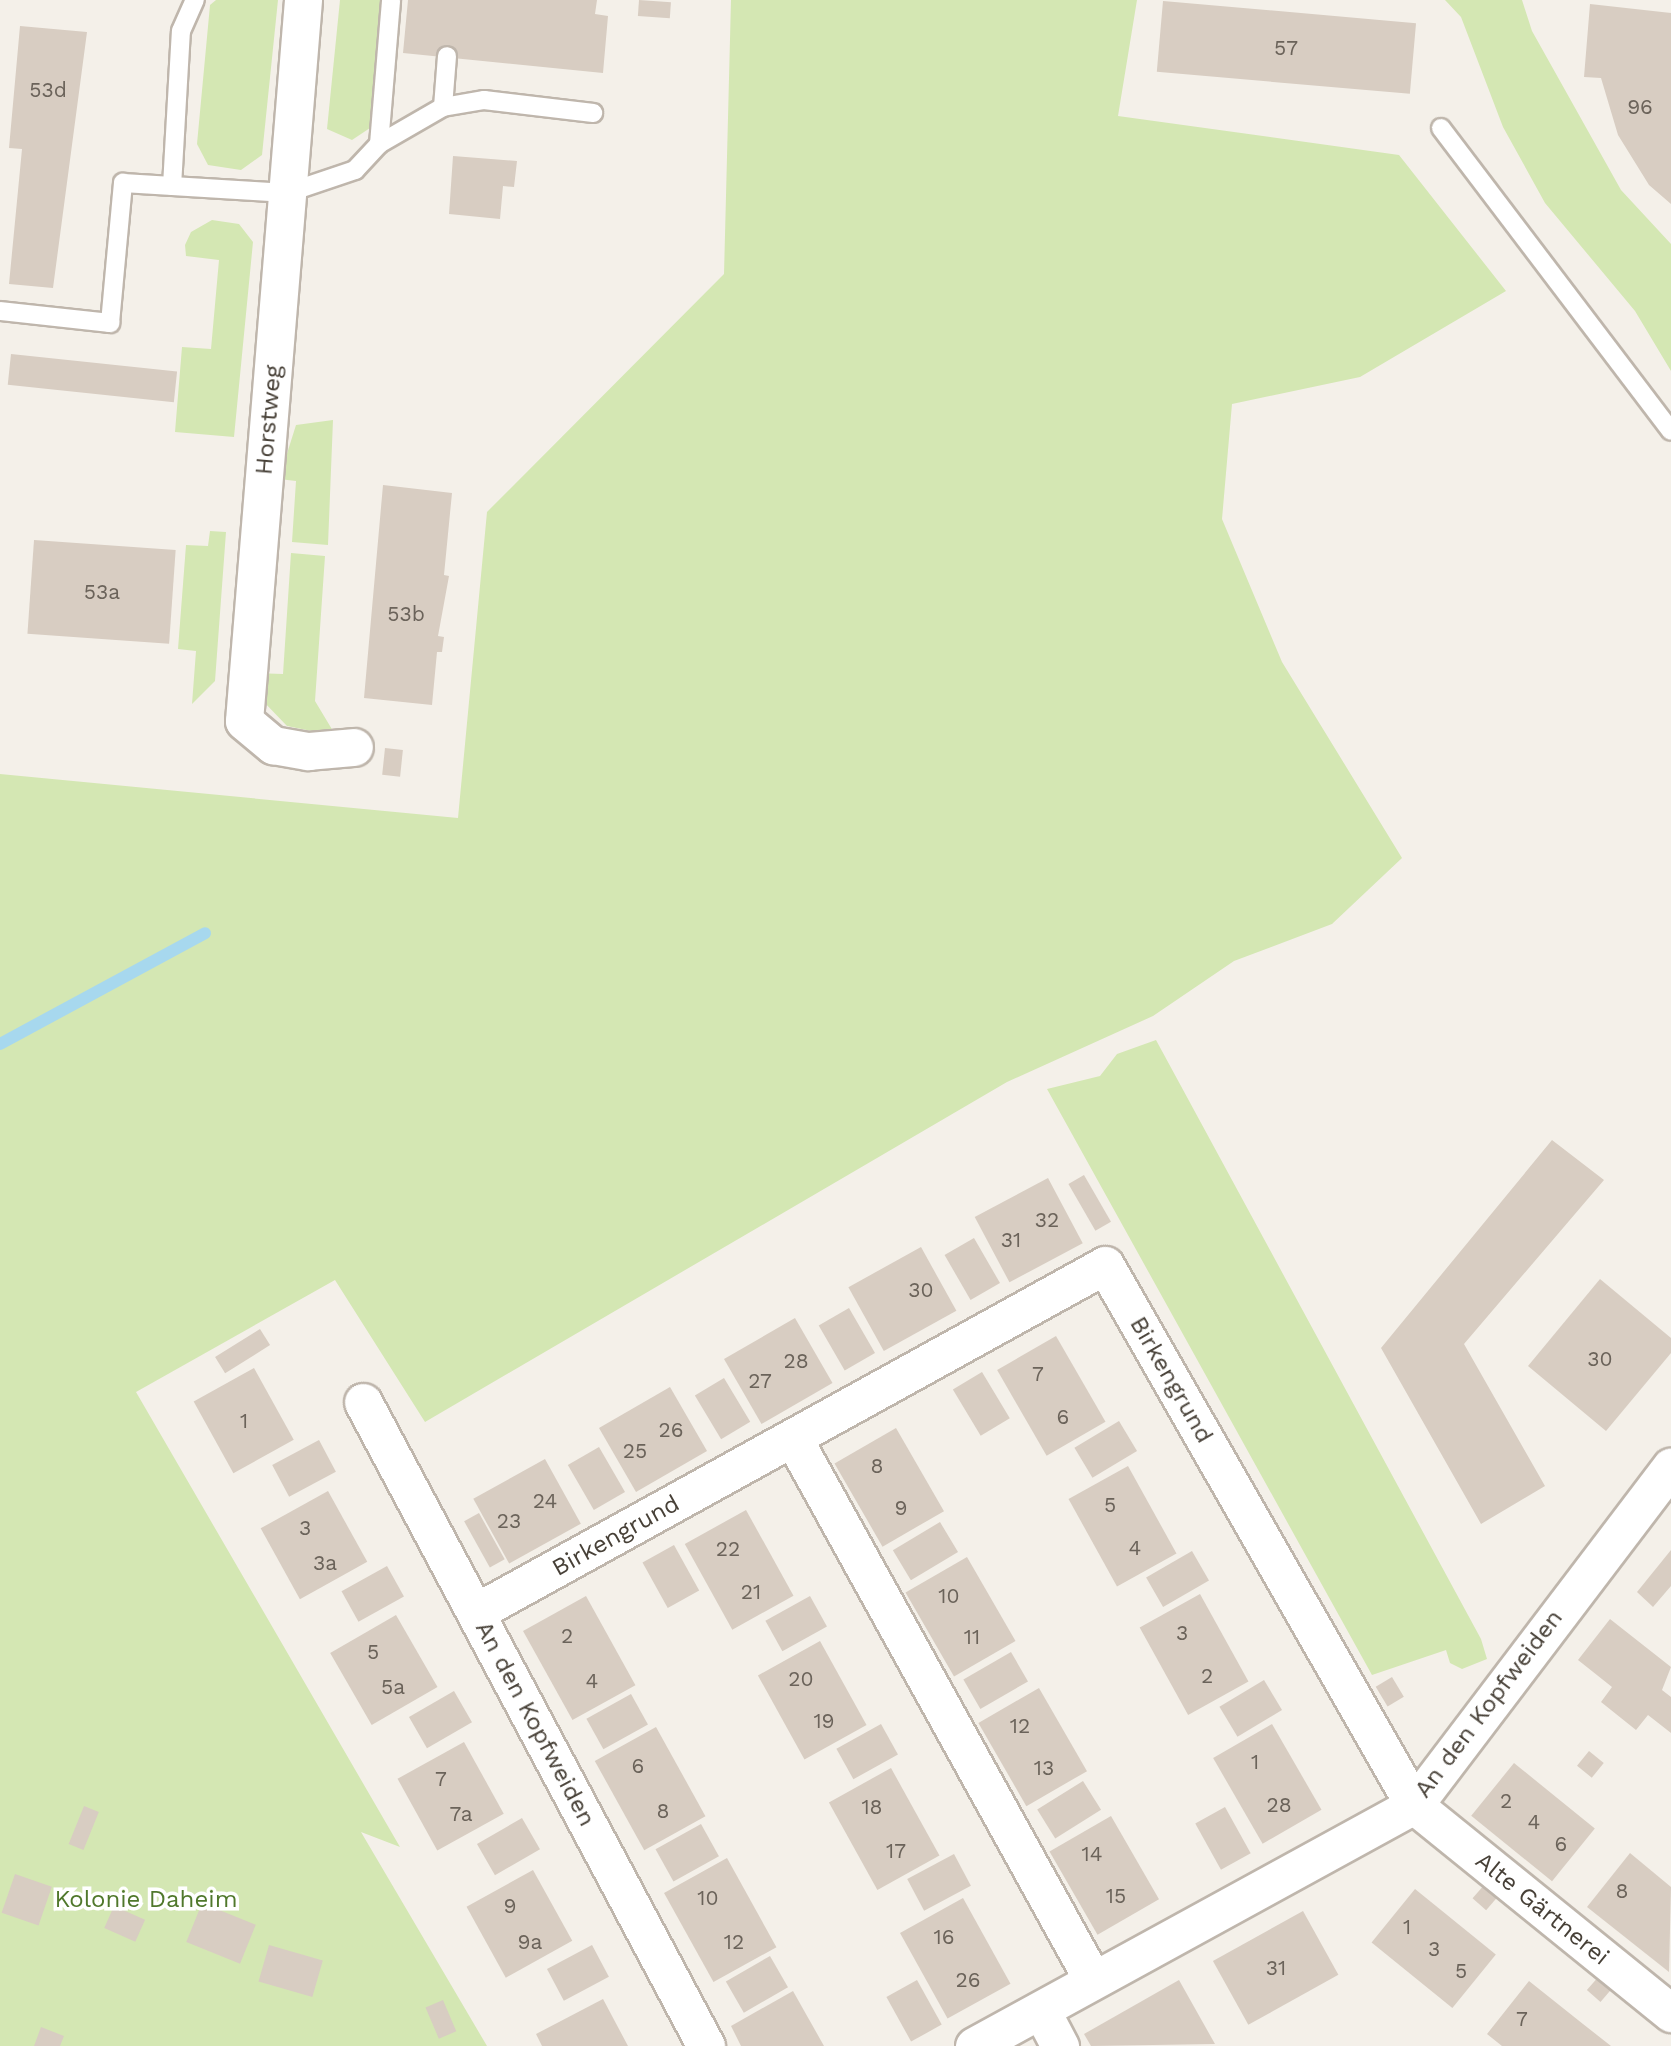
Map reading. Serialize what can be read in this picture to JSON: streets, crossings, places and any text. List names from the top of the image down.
{
  "streets": {
    "street": [
      "Horstweg",
      "Birkengrund",
      "An den Kopfweiden",
      "Alte Gärtnerei"
    ]
  },
  "crossings": [
    ["Birkengrund", "An den Kopfweiden"],
    ["Birkengrund", "Alte Gärtnerei"],
    ["An den Kopfweiden", "Alte Gärtnerei"]
  ],
  "parks": ["Kolonie Daheim"],
  "house_numbers": [
    "57",
    "53d",
    "96",
    "53a",
    "53b",
    "32",
    "31",
    "30",
    "30",
    "28",
    "7",
    "27",
    "6",
    "1",
    "26",
    "25",
    "8",
    "24",
    "5",
    "9",
    "23",
    "3",
    "4",
    "22",
    "3a",
    "21",
    "10",
    "3",
    "2",
    "11",
    "5",
    "2",
    "20",
    "4",
    "5a",
    "19",
    "12",
    "1",
    "6",
    "13",
    "7",
    "2",
    "28",
    "18",
    "8",
    "7a",
    "4",
    "6",
    "17",
    "14",
    "8",
    "15",
    "10",
    "9",
    "1",
    "16",
    "9a",
    "12",
    "3",
    "31",
    "5",
    "26",
    "7"
  ]
}
